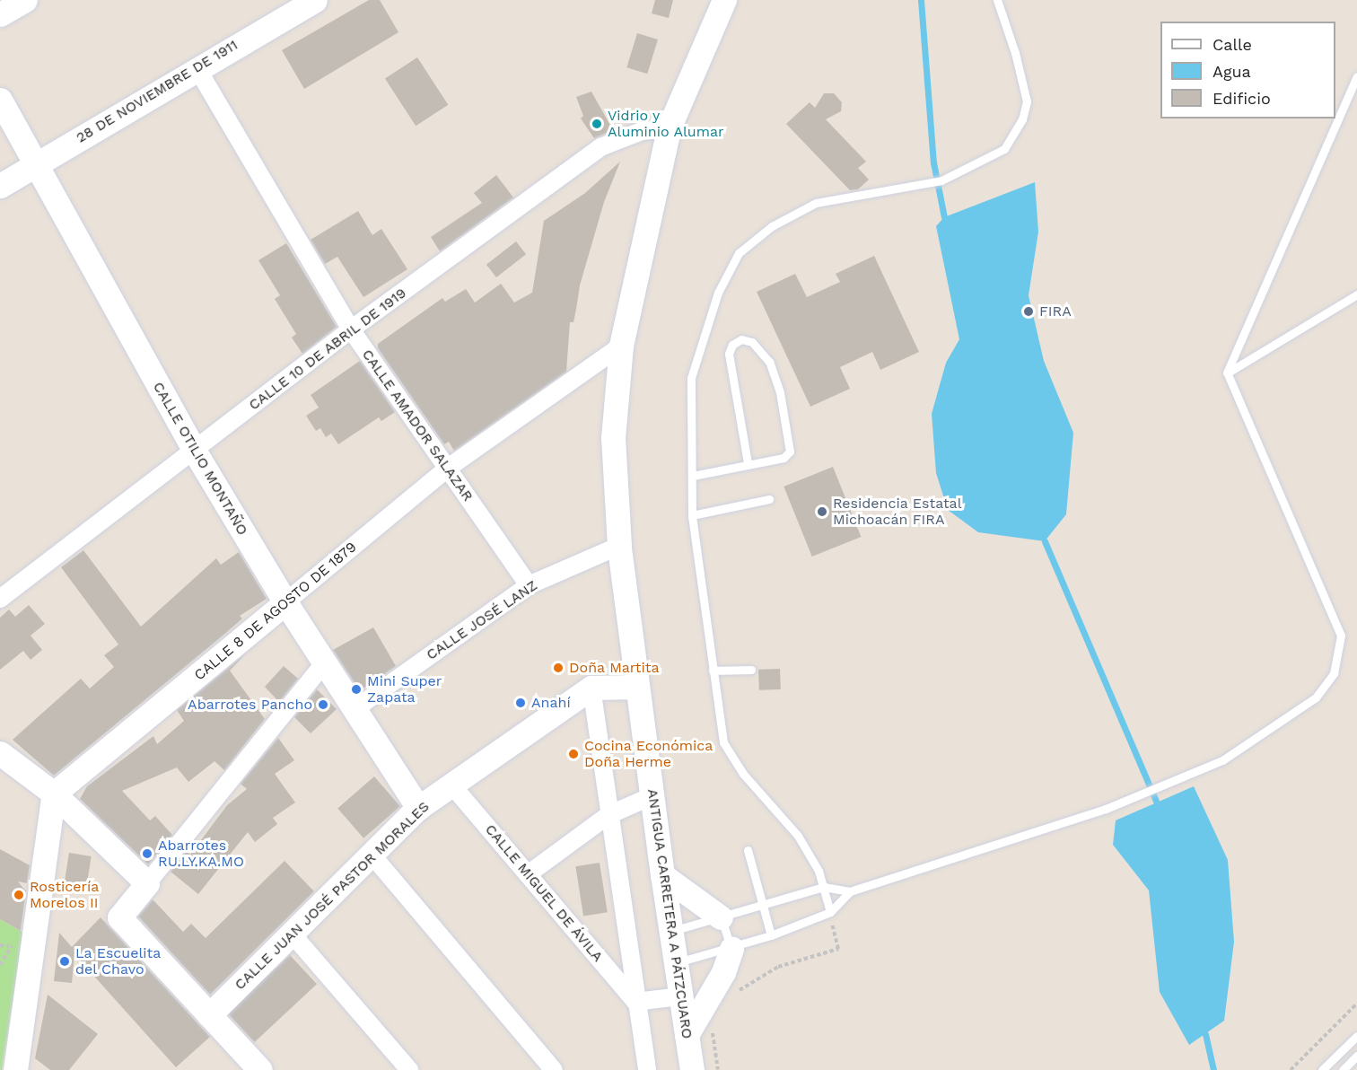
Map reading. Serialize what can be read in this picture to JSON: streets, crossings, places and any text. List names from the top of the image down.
{
  "streets": {
    "street": [
      "28 DE NOVIEMBRE DE 1911",
      "CALLE 10 DE ABRIL DE 1919",
      "CALLE AMADOR SALAZAR",
      "CALLE OTILIO MONTAÑO",
      "CALLE 8 DE AGOSTO DE 1879",
      "CALLE JOSÉ LANZ",
      "CALLE MIGUEL DE ÁVILA",
      "CALLE JUAN JOSÉ PASTOR MORALES",
      "ANTIGUA CARRETERA A PÁTZCUARO"
    ]
  },
  "crossings": [
    ["28 DE NOVIEMBRE DE 1911", "CALLE AMADOR SALAZAR"],
    ["28 DE NOVIEMBRE DE 1911", "CALLE OTILIO MONTAÑO"],
    ["CALLE 10 DE ABRIL DE 1919", "CALLE AMADOR SALAZAR"],
    ["CALLE 10 DE ABRIL DE 1919", "CALLE OTILIO MONTAÑO"],
    ["CALLE 10 DE ABRIL DE 1919", "ANTIGUA CARRETERA A PÁTZCUARO"],
    ["CALLE AMADOR SALAZAR", "CALLE 8 DE AGOSTO DE 1879"],
    ["CALLE AMADOR SALAZAR", "CALLE JOSÉ LANZ"],
    ["CALLE OTILIO MONTAÑO", "CALLE 8 DE AGOSTO DE 1879"],
    ["CALLE OTILIO MONTAÑO", "CALLE JOSÉ LANZ"],
    ["CALLE OTILIO MONTAÑO", "CALLE JUAN JOSÉ PASTOR MORALES"],
    ["CALLE 8 DE AGOSTO DE 1879", "ANTIGUA CARRETERA A PÁTZCUARO"],
    ["CALLE JOSÉ LANZ", "ANTIGUA CARRETERA A PÁTZCUARO"],
    ["CALLE MIGUEL DE ÁVILA", "CALLE JUAN JOSÉ PASTOR MORALES"]
  ],
  "places": [
    "Vidrio y Aluminio Alumar",
    "FIRA",
    "Residencia Estatal Michoacán FIRA",
    "Doña Martita",
    "Mini Super Zapata",
    "Anahí",
    "Abarrotes Pancho",
    "Cocina Económica Doña Herme",
    "Abarrotes RU.LY.KA.MO",
    "Rosticería Morelos II",
    "La Escuelita del Chavo"
  ],
  "legend": ["Calle", "Agua", "Edificio"]
}
